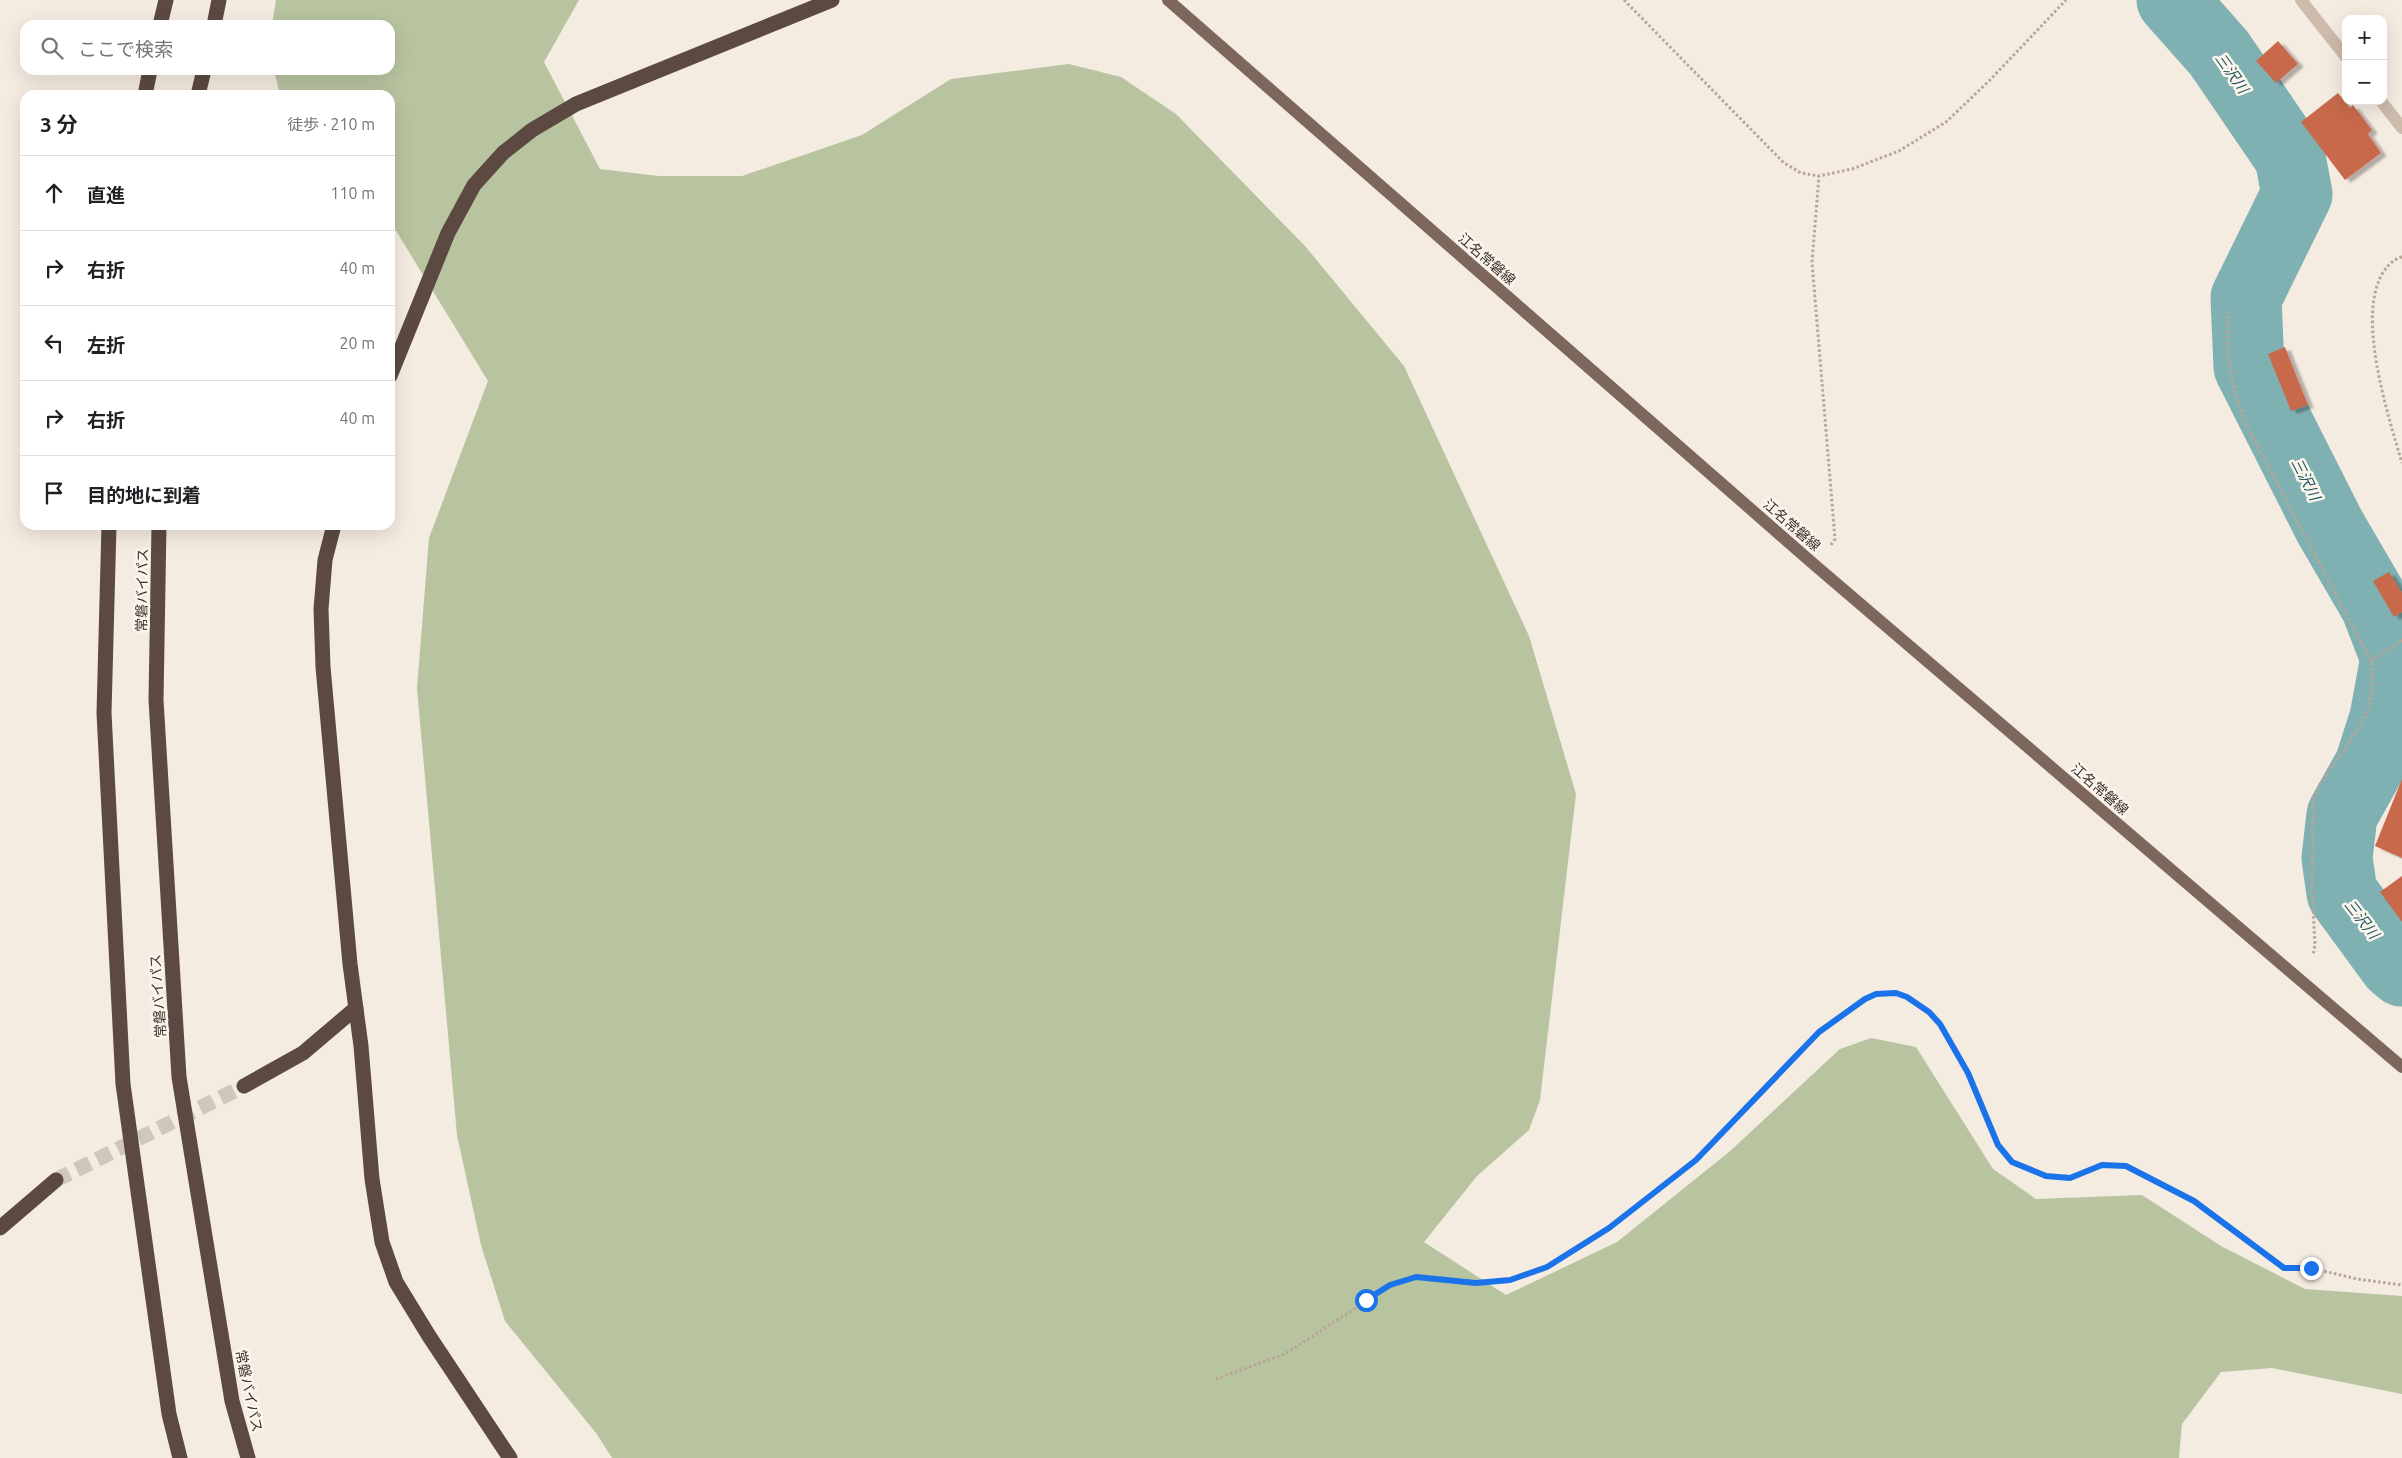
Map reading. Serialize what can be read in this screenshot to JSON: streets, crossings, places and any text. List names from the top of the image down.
{
  "streets": {
    "highway": ["常磐バイパス"],
    "main road": ["江名常磐線"]
  },
  "water": ["三沢川"],
  "page": {
    "map_buttons": ["+", "−"],
    "search": "ここで検索",
    "heading": ["3 分", "徒歩 · 210 m"],
    "list": [
      ["直進", "110 m"],
      ["右折", "40 m"],
      ["左折", "20 m"],
      ["右折", "40 m"],
      "目的地に到着"
    ]
  }
}
